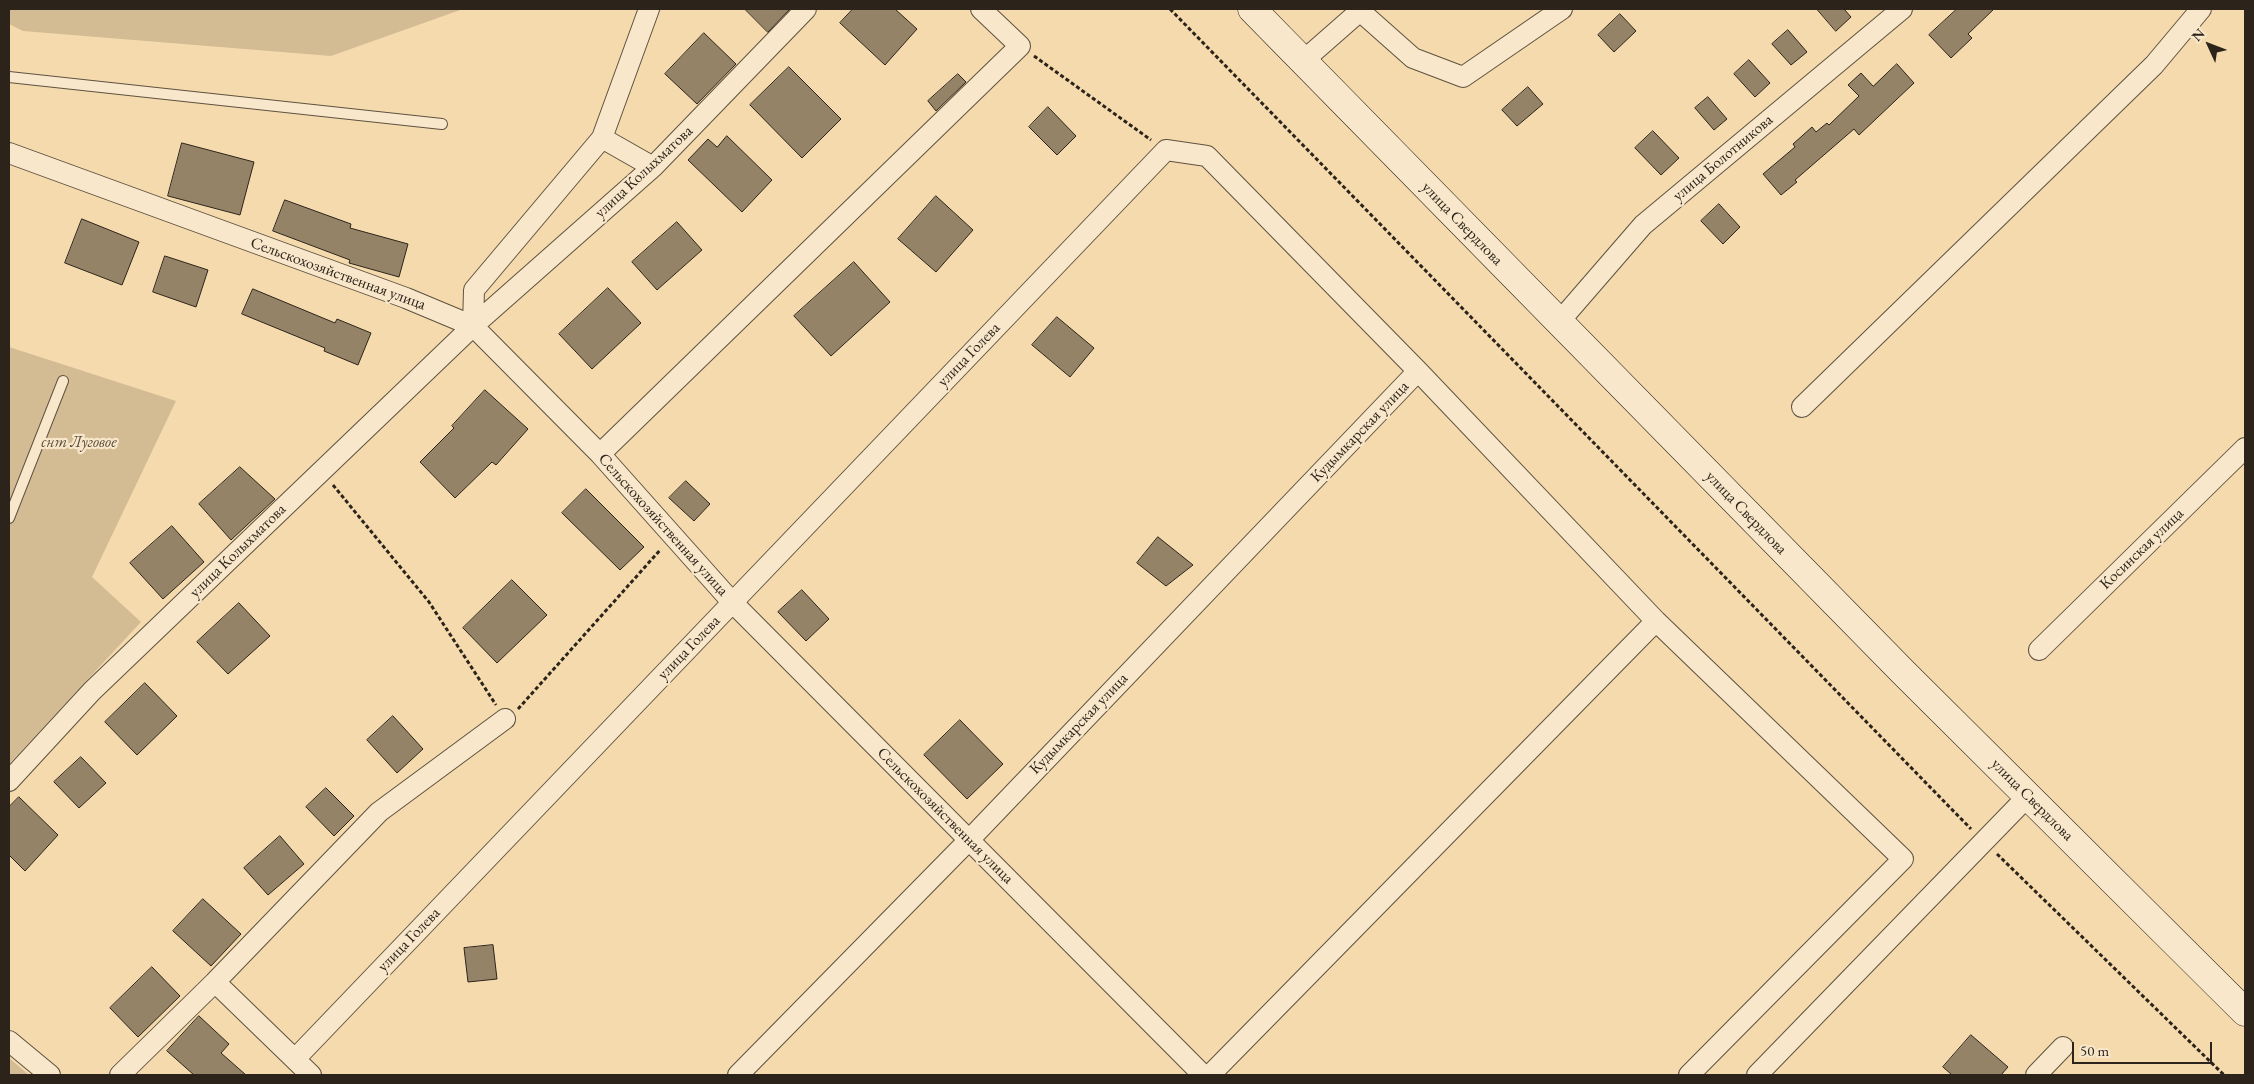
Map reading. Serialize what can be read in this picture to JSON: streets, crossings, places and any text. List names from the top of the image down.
{
  "streets": {
    "main road": ["улица Свердлова"],
    "street": [
      "улица Болотникова",
      "улица Колыхматова",
      "Сельскохозяйственная улица",
      "улица Голева",
      "Кудымкарская улица",
      "Косинская улица"
    ]
  },
  "crossings": [
    ["улица Болотникова", "улица Свердлова"],
    ["улица Колыхматова", "Сельскохозяйственная улица"],
    ["Сельскохозяйственная улица", "улица Голева"],
    ["Сельскохозяйственная улица", "Кудымкарская улица"]
  ],
  "parks": ["снт Луговое"],
  "scale_bar": "50 m",
  "north": "top left"
}
